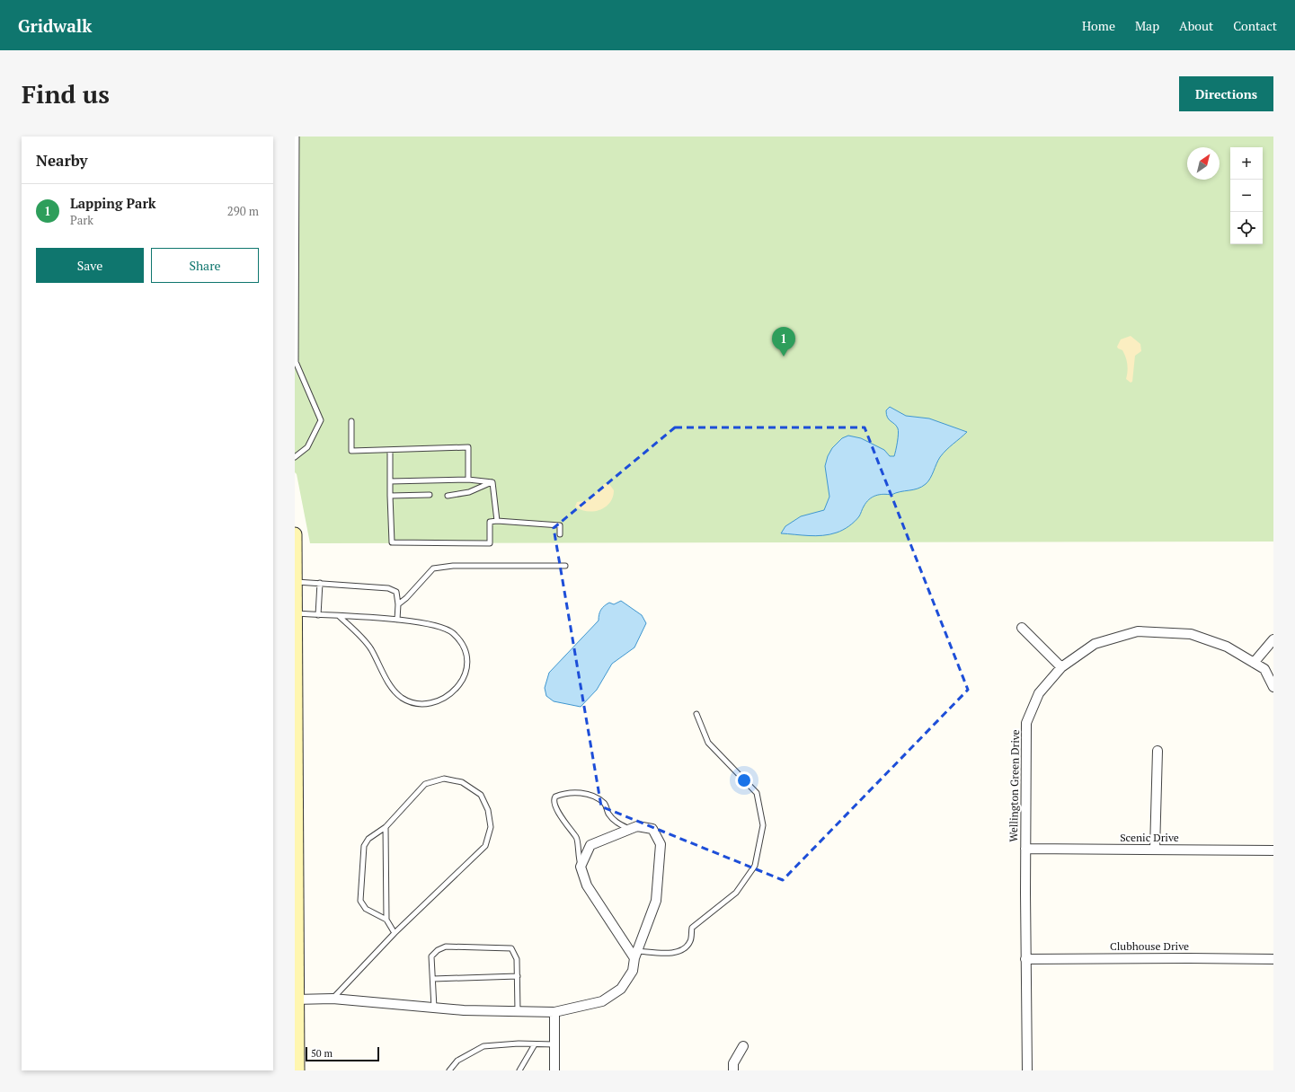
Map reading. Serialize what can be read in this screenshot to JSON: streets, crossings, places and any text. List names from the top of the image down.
{
  "streets": {
    "street": ["Wellington Green Drive", "Scenic Drive", "Clubhouse Drive"]
  },
  "crossings": [
    ["Wellington Green Drive", "Scenic Drive"],
    ["Wellington Green Drive", "Clubhouse Drive"]
  ],
  "scale_bar": "50 m",
  "north": "top right",
  "page": {
    "header": "Gridwalk",
    "nav": [
      "Home",
      "Map",
      "About",
      "Contact"
    ],
    "buttons": [
      "Directions",
      ["Save", "Share"]
    ],
    "title": "Find us",
    "heading": "Nearby",
    "map_buttons": ["+", "−"],
    "list": [
      {
        "mark": "1",
        "name": "Lapping Park",
        "note": "Park",
        "value": "290 m"
      }
    ],
    "pins": "1",
    "scale": "50 m"
  }
}
